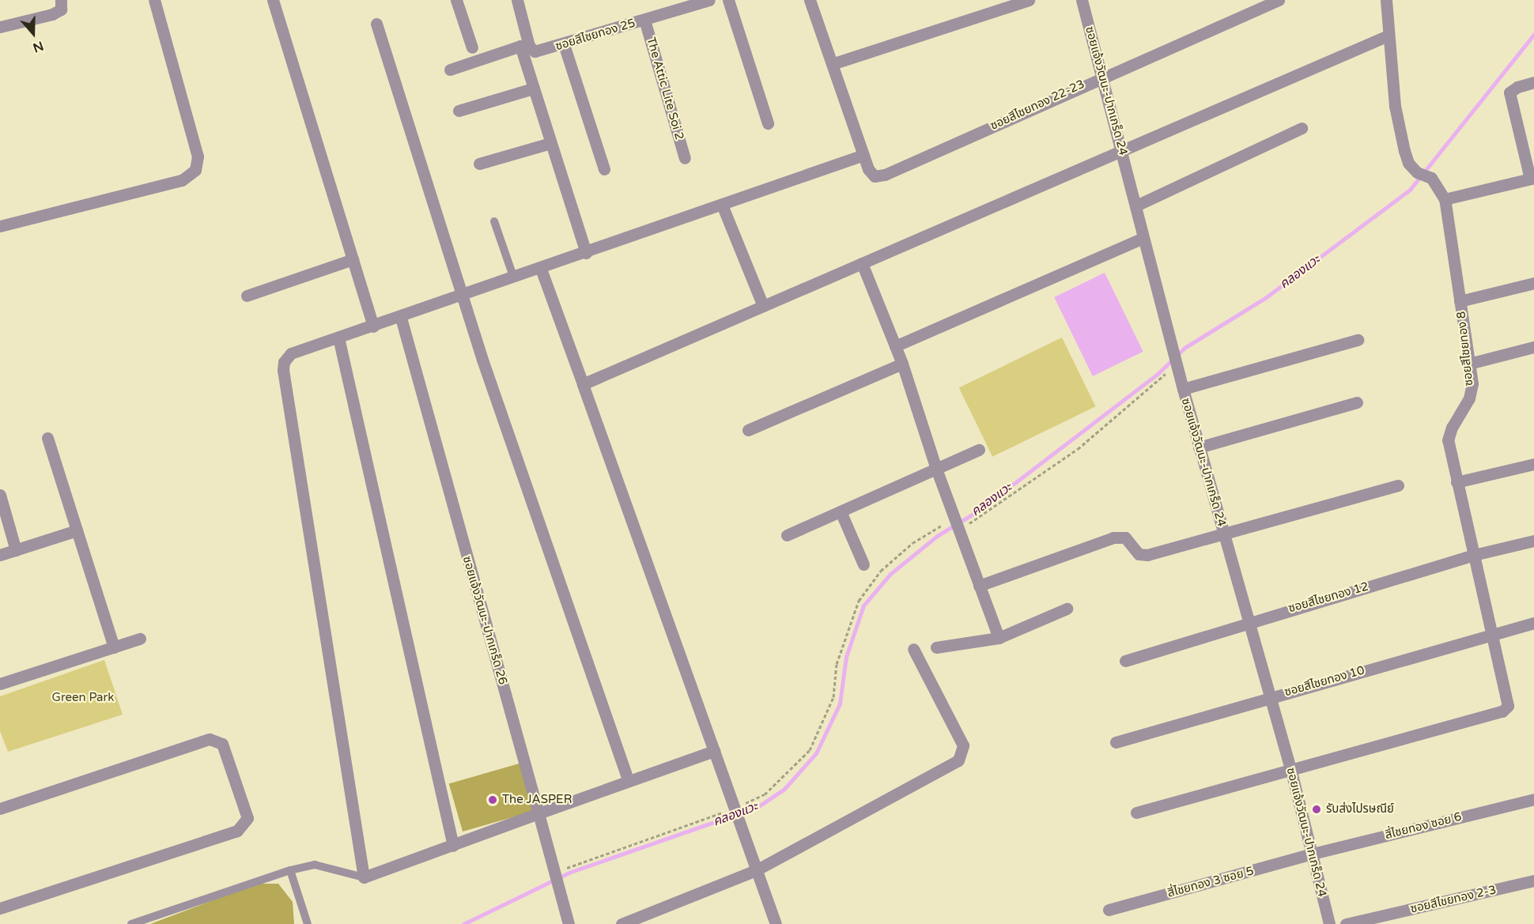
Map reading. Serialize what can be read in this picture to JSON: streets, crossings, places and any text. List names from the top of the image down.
{
  "streets": {
    "street": [
      "ซอยสีไชยทอง 25",
      "The Attic Lite Soi 2",
      "ซอยแจ้งวัฒนะ-ปากเกร็ด 24",
      "ซอยสีไชยทอง 22-23",
      "ซอยสีไชยทอง 8",
      "ซอยสีไชยทอง 12",
      "ซอยแจ้งวัฒนะ-ปากเกร็ด 26",
      "ซอยสีไชยทอง 10",
      "สี่ไชยทอง ซอย 6",
      "สี่ไชยทอง 3 ซอย 5",
      "ซอยสีไชยทอง 2-3"
    ]
  },
  "crossings": [
    ["ซอยสีไชยทอง 25", "The Attic Lite Soi 2"],
    ["ซอยแจ้งวัฒนะ-ปากเกร็ด 24", "ซอยสีไชยทอง 22-23"],
    ["ซอยแจ้งวัฒนะ-ปากเกร็ด 24", "ซอยสีไชยทอง 8"],
    ["ซอยแจ้งวัฒนะ-ปากเกร็ด 24", "ซอยสีไชยทอง 12"],
    ["ซอยแจ้งวัฒนะ-ปากเกร็ด 24", "ซอยสีไชยทอง 10"],
    ["ซอยแจ้งวัฒนะ-ปากเกร็ด 24", "สี่ไชยทอง ซอย 6"],
    ["ซอยแจ้งวัฒนะ-ปากเกร็ด 24", "สี่ไชยทอง 3 ซอย 5"],
    ["ซอยสีไชยทอง 8", "ซอยสีไชยทอง 12"],
    ["ซอยสีไชยทอง 8", "ซอยสีไชยทอง 10"],
    ["สี่ไชยทอง ซอย 6", "สี่ไชยทอง 3 ซอย 5"]
  ],
  "water": ["คลองแวะ"],
  "parks": ["Green Park"],
  "places": ["The JASPER", "รับส่งไปรษณีย์"],
  "north": "bottom"
}
